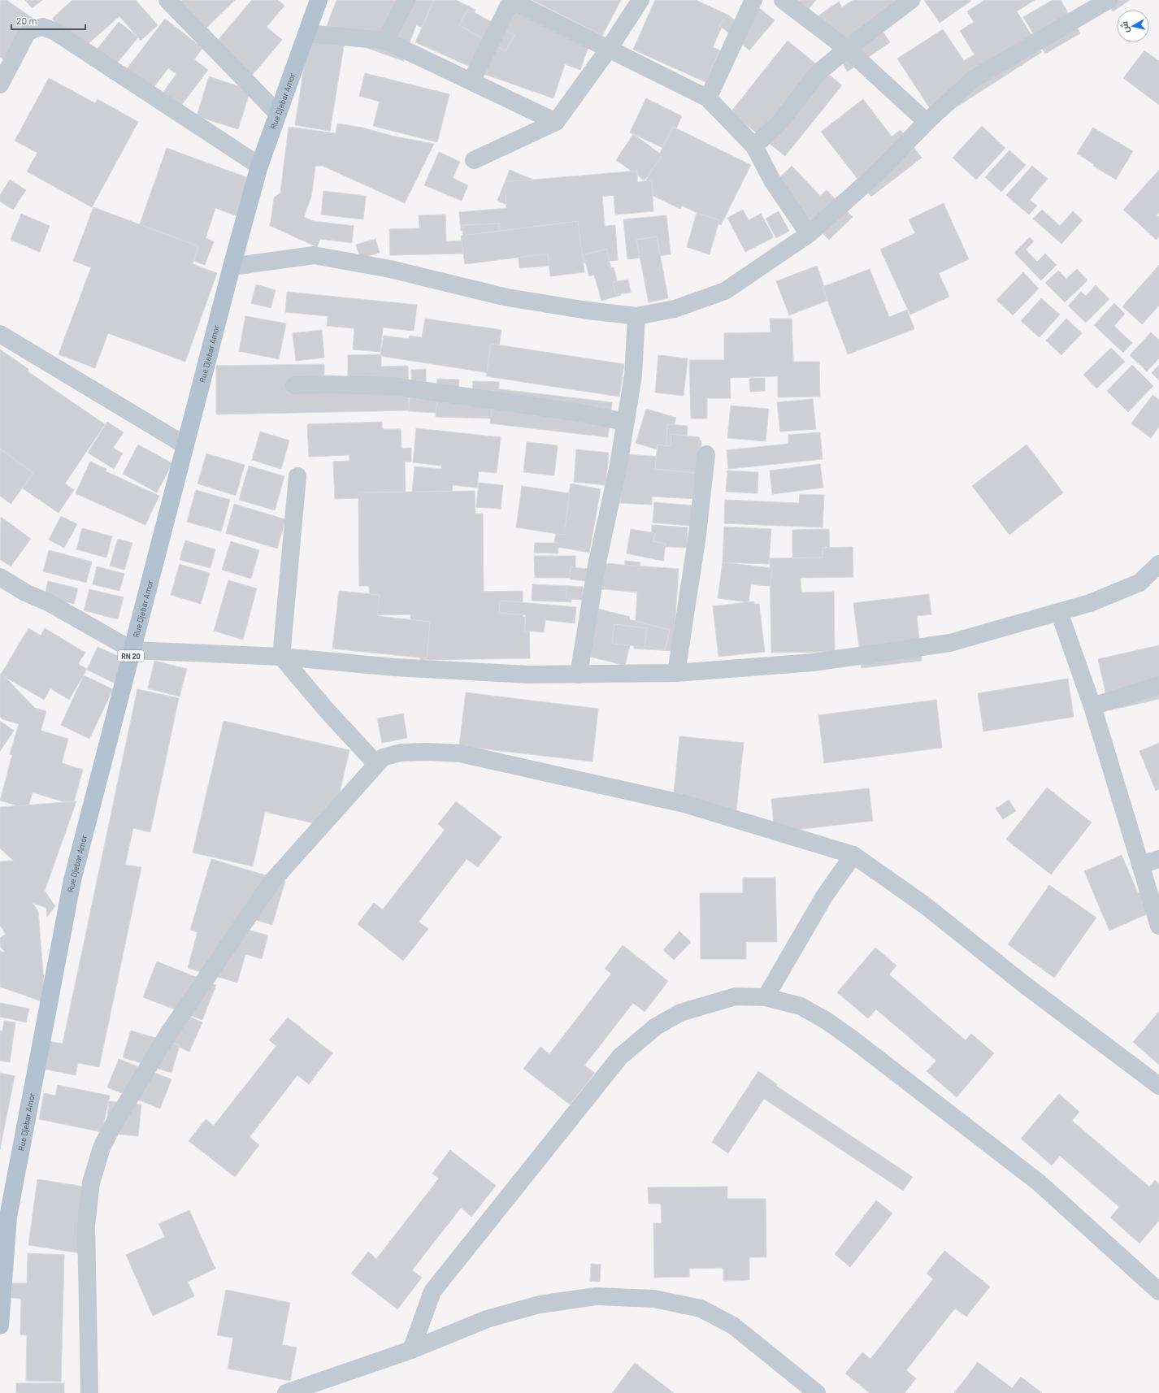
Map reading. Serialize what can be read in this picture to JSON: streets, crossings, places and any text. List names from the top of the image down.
{
  "streets": {
    "main road": ["Rue Djebar Amor", "RN 20"]
  },
  "scale_bar": "20 m",
  "north": "left"
}
